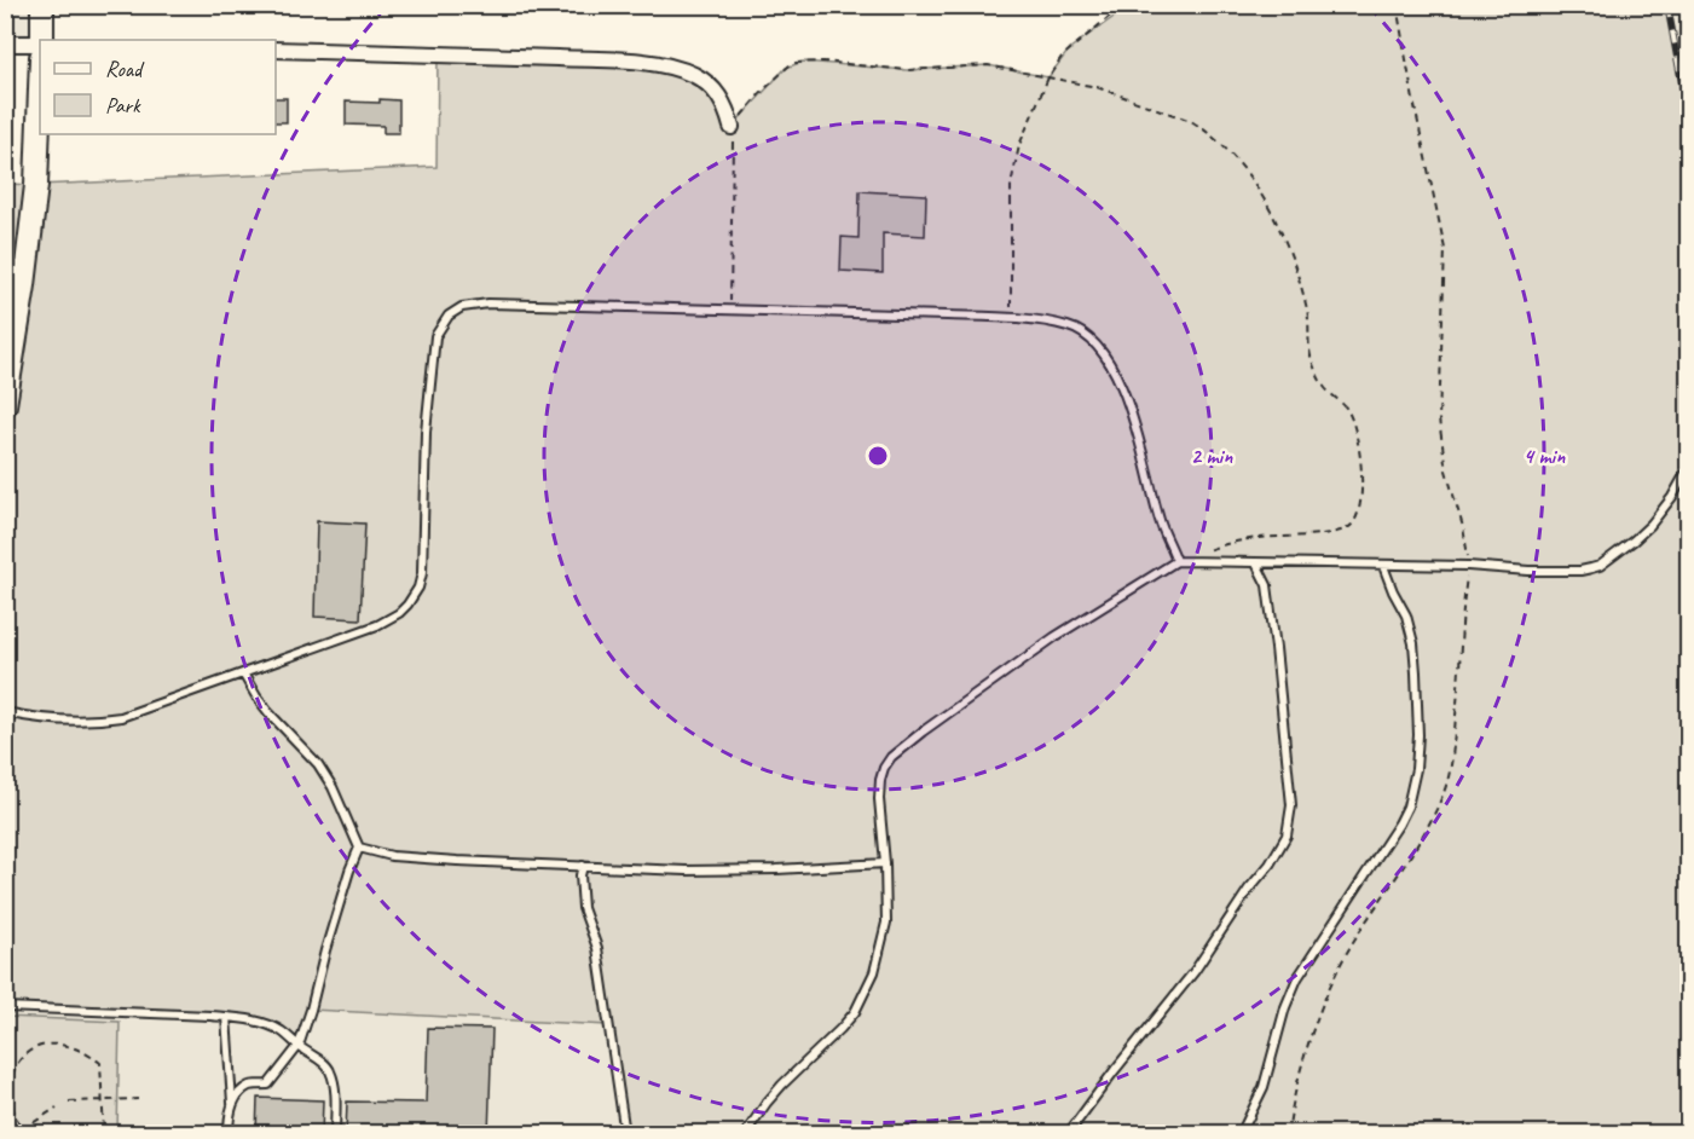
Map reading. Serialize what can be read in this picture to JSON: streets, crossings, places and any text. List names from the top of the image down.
{
  "legend": ["Road", "Park"],
  "rings": ["2 min", "4 min"]
}
